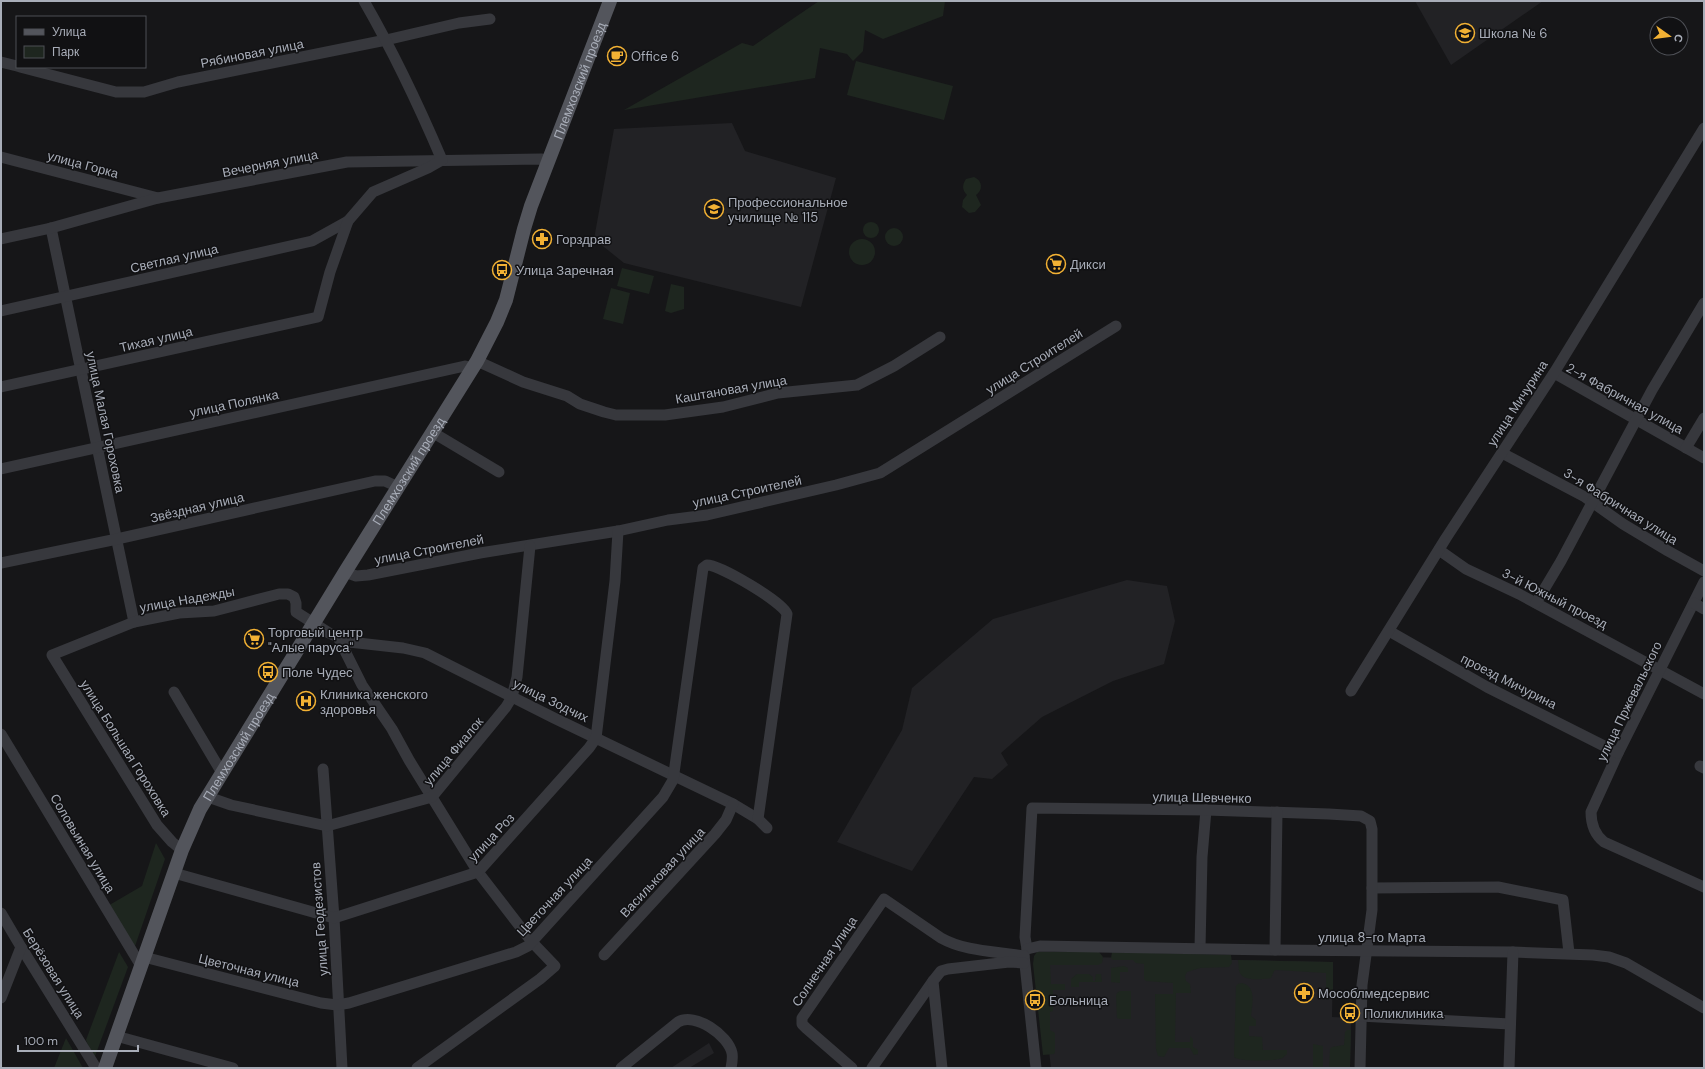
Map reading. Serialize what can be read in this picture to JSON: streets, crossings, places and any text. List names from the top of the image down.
{
  "streets": {
    "main road": ["Племхозский проезд"],
    "street": [
      "Рябиновая улица",
      "Вечерняя улица",
      "улица Горка",
      "Светлая улица",
      "Тихая улица",
      "улица Строителей",
      "Каштановая улица",
      "2-я Фабричная улица",
      "улица Полянка",
      "улица Мичурина",
      "улица Малая Гороховка",
      "3-я Фабричная улица",
      "Звёздная улица",
      "3-й Южный проезд",
      "улица Надежды",
      "проезд Мичурина",
      "улица Зодчих",
      "улица Пржевальского",
      "улица Большая Гороховка",
      "улица Фиалок",
      "улица Шевченко",
      "улица Роз",
      "Соловьиная улица",
      "Васильковая улица",
      "Цветочная улица",
      "улица Геодезистов",
      "улица 8-го Марта",
      "Солнечная улица",
      "Берёзовая улица"
    ]
  },
  "crossings": [
    ["Племхозский проезд", "Вечерняя улица"],
    ["Племхозский проезд", "улица Строителей"],
    ["Племхозский проезд", "Каштановая улица"],
    ["Племхозский проезд", "улица Полянка"],
    ["Племхозский проезд", "Звёздная улица"],
    ["Племхозский проезд", "улица Надежды"],
    ["Племхозский проезд", "улица Зодчих"],
    ["Племхозский проезд", "улица Большая Гороховка"],
    ["Племхозский проезд", "улица Фиалок"],
    ["Племхозский проезд", "Соловьиная улица"],
    ["Племхозский проезд", "Цветочная улица"],
    ["Вечерняя улица", "улица Горка"],
    ["Вечерняя улица", "улица Малая Гороховка"],
    ["Светлая улица", "Тихая улица"],
    ["Светлая улица", "улица Малая Гороховка"],
    ["Тихая улица", "улица Малая Гороховка"],
    ["улица Строителей", "улица Фиалок"],
    ["Каштановая улица", "улица Полянка"],
    ["2-я Фабричная улица", "улица Мичурина"],
    ["улица Полянка", "улица Малая Гороховка"],
    ["улица Мичурина", "3-я Фабричная улица"],
    ["улица Мичурина", "3-й Южный проезд"],
    ["улица Мичурина", "проезд Мичурина"],
    ["улица Малая Гороховка", "Звёздная улица"],
    ["улица Малая Гороховка", "улица Надежды"],
    ["3-й Южный проезд", "улица Пржевальского"],
    ["улица Надежды", "улица Зодчих"],
    ["улица Надежды", "улица Большая Гороховка"],
    ["проезд Мичурина", "улица Пржевальского"],
    ["улица Зодчих", "улица Фиалок"],
    ["улица Зодчих", "улица Роз"],
    ["улица Зодчих", "Васильковая улица"],
    ["улица Зодчих", "Цветочная улица"],
    ["улица Фиалок", "улица Геодезистов"],
    ["улица Шевченко", "улица 8-го Марта"],
    ["улица Шевченко", "Солнечная улица"],
    ["улица Роз", "улица Геодезистов"],
    ["Соловьиная улица", "Цветочная улица"],
    ["Цветочная улица", "улица Геодезистов"],
    ["улица 8-го Марта", "Солнечная улица"]
  ],
  "places": {
    "school or university": ["Школа № 6", "Профессиональное училище № 115"],
    "cafe": ["Office 6"],
    "pharmacy": ["Горздрав", "Мособлмедсервис"],
    "supermarket": ["Дикси", "Торговый центр \"Алые паруса\""],
    "bus stop": [
      "Улица Заречная",
      "Поле Чудес",
      "Больница",
      "Поликлиника"
    ],
    "hospital": ["Клиника женского здоровья"]
  },
  "legend": ["Улица", "Парк"],
  "scale_bar": "100 m",
  "north": "right"
}
